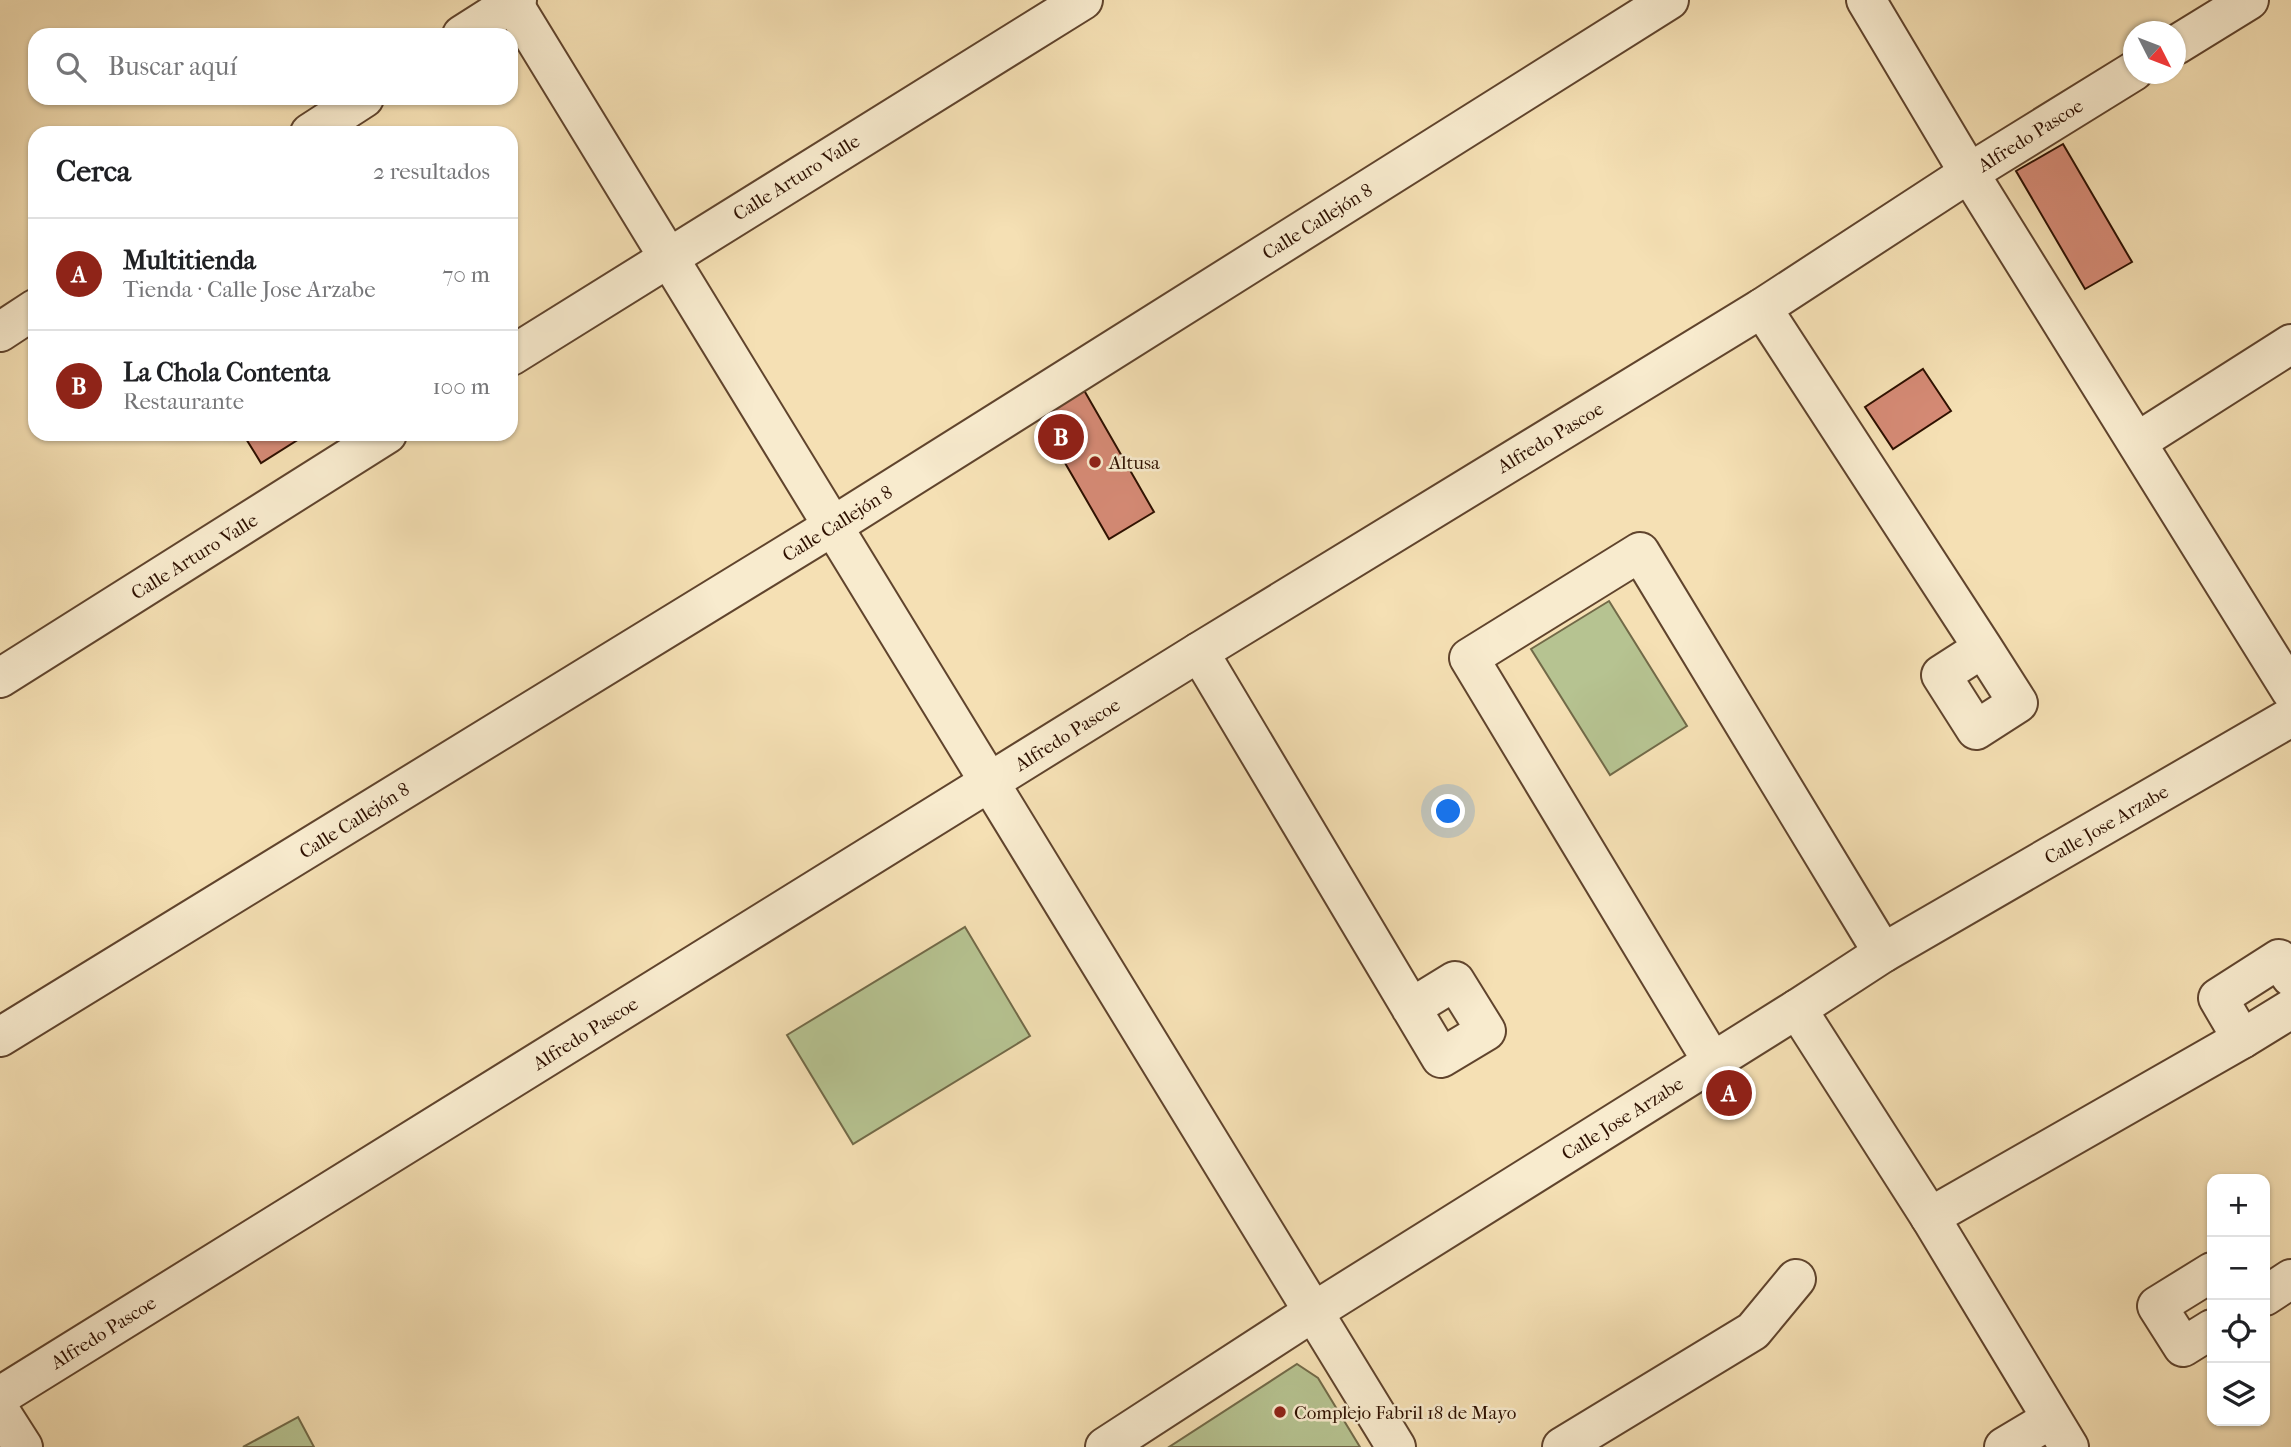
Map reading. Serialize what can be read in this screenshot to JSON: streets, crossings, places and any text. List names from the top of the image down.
{
  "streets": {
    "street": [
      "Alfredo Pascoe",
      "Calle Arturo Valle",
      "Calle Callejón 8",
      "Calle Jose Arzabe"
    ]
  },
  "places": ["Altusa", "Complejo Fabril 18 de Mayo"],
  "north": "bottom right",
  "page": {
    "search": "Buscar aquí",
    "heading": ["Cerca", "2 resultados"],
    "list": [
      {
        "mark": "A",
        "name": "Multitienda",
        "note": "Tienda · Calle Jose Arzabe",
        "value": "70 m"
      },
      {
        "mark": "B",
        "name": "La Chola Contenta",
        "note": "Restaurante",
        "value": "100 m"
      }
    ],
    "pins": ["B", "A"],
    "map_buttons": ["+", "−"]
  }
}
